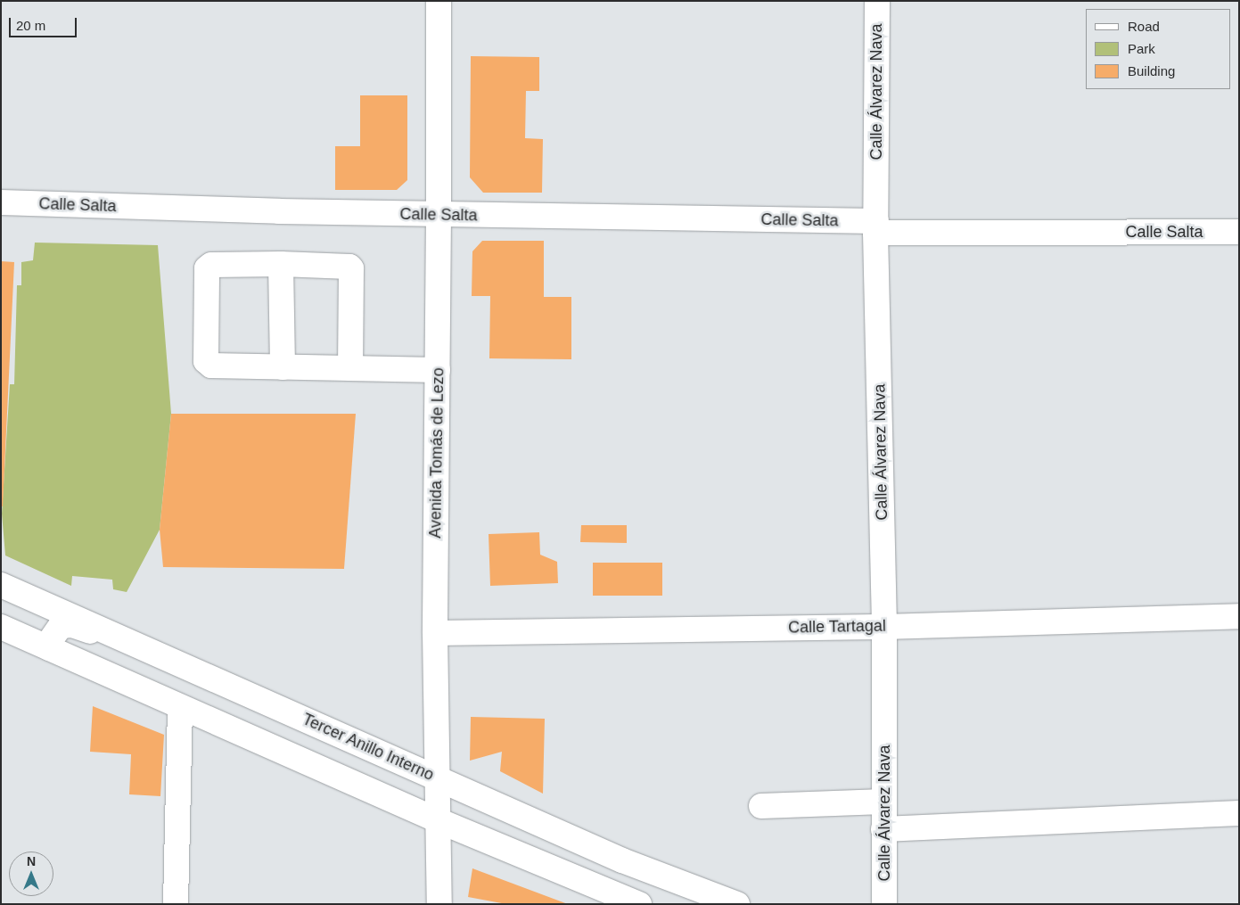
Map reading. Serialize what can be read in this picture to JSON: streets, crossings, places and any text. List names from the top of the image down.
{
  "streets": {
    "street": [
      "Calle Álvarez Nava",
      "Calle Salta",
      "Avenida Tomás de Lezo",
      "Calle Tartagal",
      "Tercer Anillo Interno"
    ]
  },
  "crossings": [
    ["Calle Álvarez Nava", "Calle Salta"],
    ["Calle Álvarez Nava", "Calle Tartagal"],
    ["Calle Salta", "Avenida Tomás de Lezo"],
    ["Avenida Tomás de Lezo", "Calle Tartagal"],
    ["Avenida Tomás de Lezo", "Tercer Anillo Interno"]
  ],
  "legend": ["Road", "Park", "Building"],
  "scale_bar": "20 m",
  "north": "top"
}
